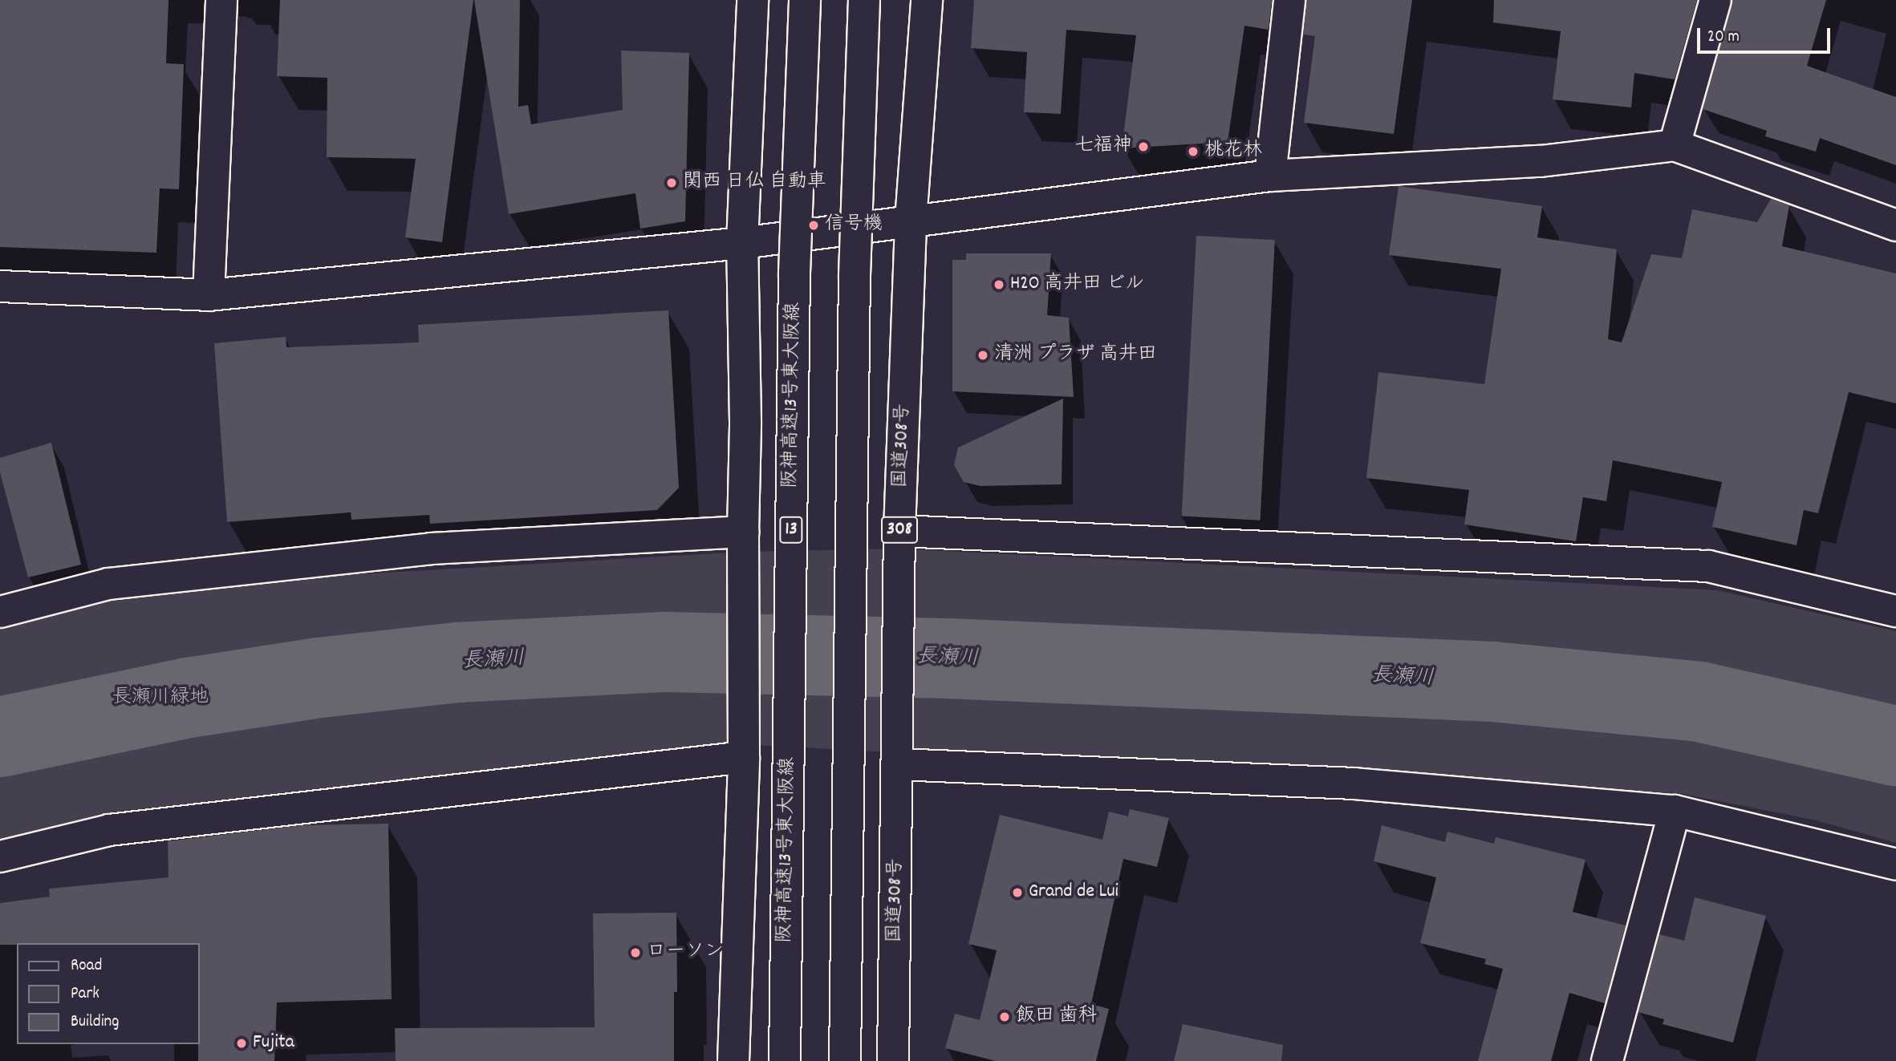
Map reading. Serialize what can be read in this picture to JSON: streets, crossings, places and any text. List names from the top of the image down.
{
  "streets": {
    "main road": [
      "阪神高速13号東大阪線",
      "国道308号",
      "13",
      "308"
    ]
  },
  "water": ["長瀬川"],
  "parks": ["長瀬川緑地"],
  "places": [
    "七福神",
    "桃花林",
    "関西 日仏 自動車",
    "信号機",
    "H2O 高井田 ビル",
    "清洲 プラザ 高井田",
    "Grand de Lui",
    "ローソン",
    "飯田 歯科",
    "Fujita"
  ],
  "legend": ["Road", "Park", "Building"],
  "scale_bar": "20 m"
}
